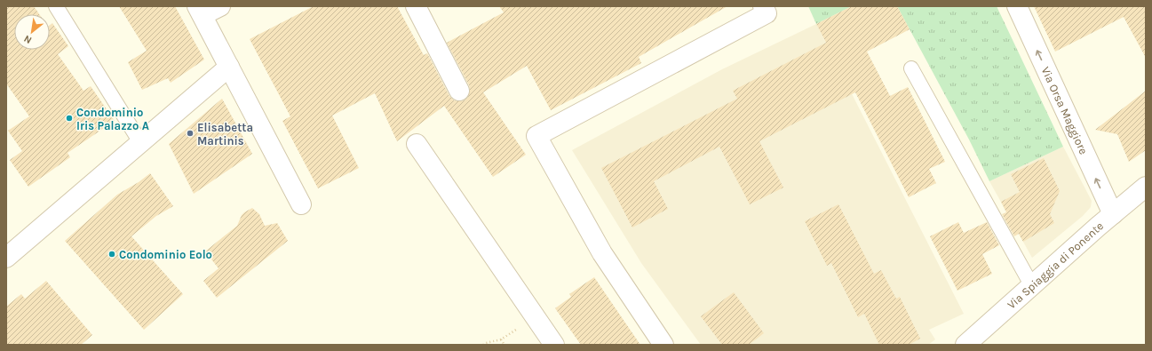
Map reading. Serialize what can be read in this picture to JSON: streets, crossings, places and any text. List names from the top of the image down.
{
  "streets": {
    "street": ["Via Orsa Maggiore", "Via Spiaggia di Ponente"]
  },
  "crossings": [
    ["Via Orsa Maggiore", "Via Spiaggia di Ponente"]
  ],
  "one_way": ["Via Orsa Maggiore"],
  "places": ["Condominio Iris Palazzo A", "Elisabetta Martinis", "Condominio Eolo"],
  "north": "bottom left"
}
